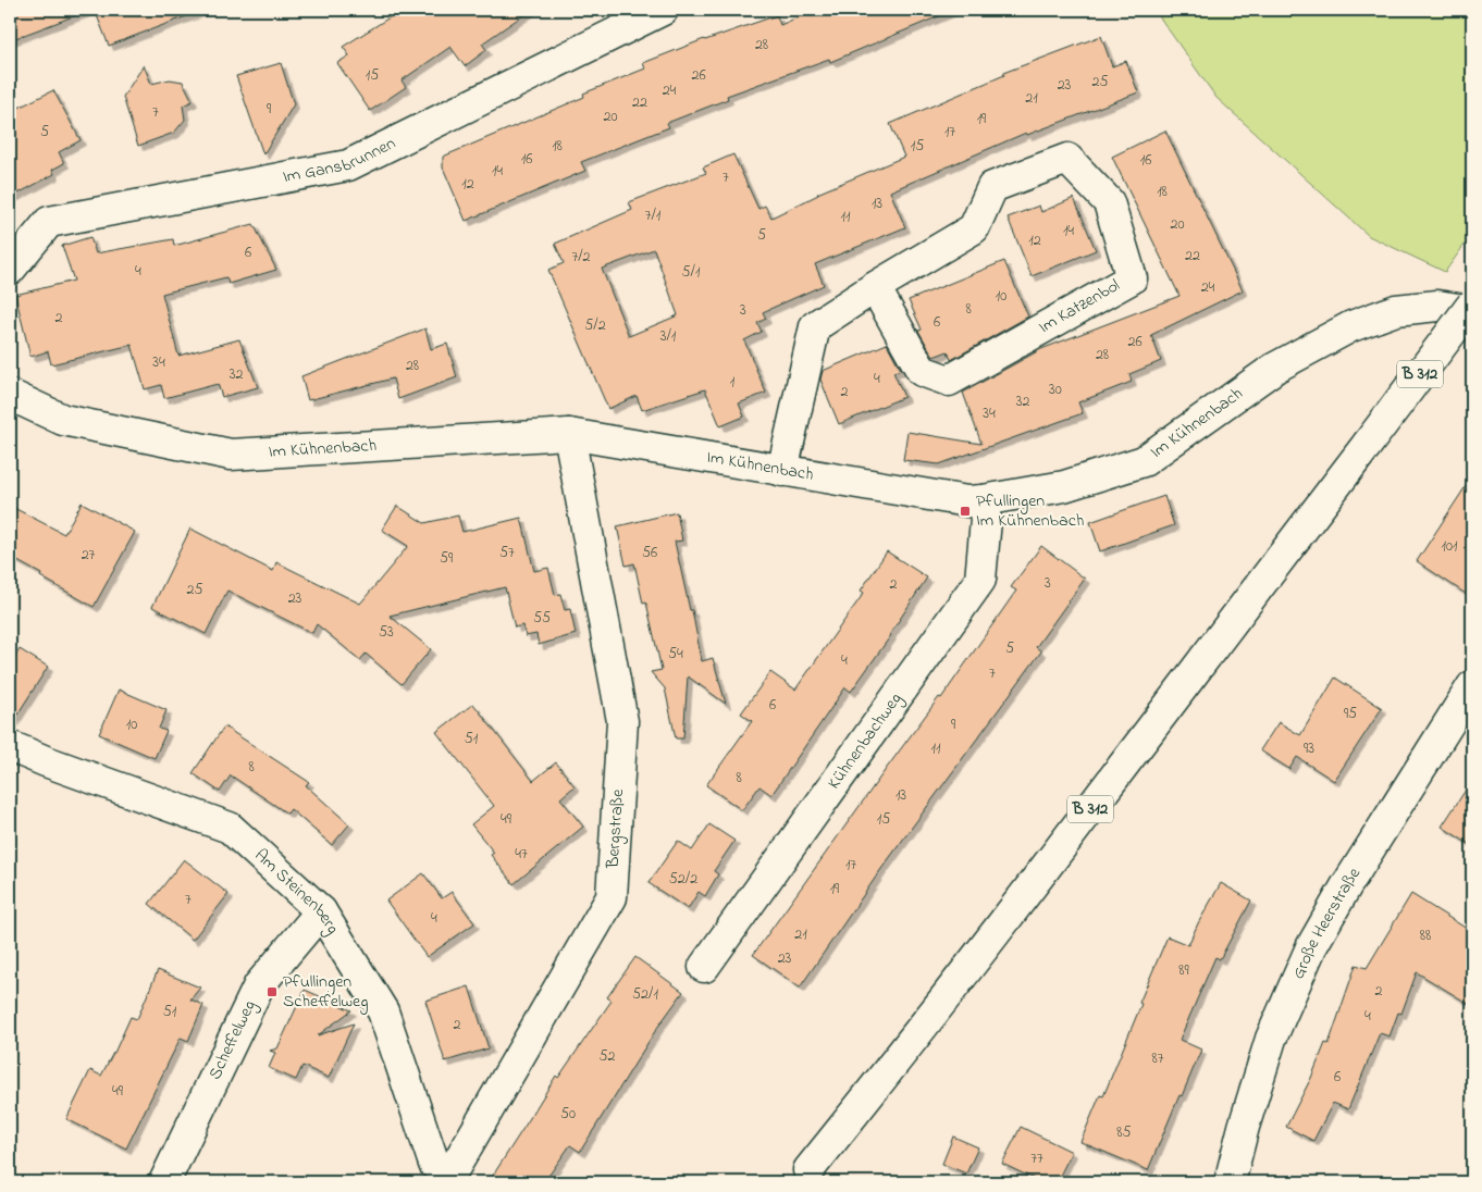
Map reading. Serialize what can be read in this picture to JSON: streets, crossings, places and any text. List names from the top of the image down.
{
  "streets": {
    "street": [
      "Im Gansbrunnen",
      "Im Katzenbol",
      "B 312",
      "Im Kühnenbach",
      "Kühnenbachweg",
      "Bergstraße",
      "Am Steinenberg",
      "Große Heerstraße",
      "Scheffelweg"
    ]
  },
  "crossings": [
    ["Im Katzenbol", "Im Kühnenbach"],
    ["Im Kühnenbach", "Kühnenbachweg"],
    ["Im Kühnenbach", "Bergstraße"],
    ["Bergstraße", "Am Steinenberg"],
    ["Am Steinenberg", "Scheffelweg"]
  ],
  "places": {
    "transit": ["Pfullingen Im Kühnenbach", "Pfullingen Scheffelweg"]
  },
  "house_numbers": [
    "28",
    "15",
    "26",
    "25",
    "23",
    "24",
    "21",
    "22",
    "9",
    "7",
    "20",
    "19",
    "5",
    "17",
    "18",
    "15",
    "16",
    "16",
    "14",
    "7",
    "12",
    "18",
    "13",
    "7/1",
    "11",
    "20",
    "14",
    "5",
    "12",
    "6",
    "22",
    "7/2",
    "4",
    "5/1",
    "24",
    "10",
    "8",
    "3",
    "2",
    "6",
    "5/2",
    "3/1",
    "26",
    "28",
    "34",
    "28",
    "32",
    "4",
    "1",
    "30",
    "2",
    "32",
    "34",
    "101",
    "57",
    "56",
    "27",
    "59",
    "3",
    "2",
    "25",
    "23",
    "55",
    "53",
    "5",
    "54",
    "4",
    "7",
    "6",
    "95",
    "10",
    "9",
    "51",
    "11",
    "93",
    "8",
    "8",
    "13",
    "49",
    "15",
    "47",
    "17",
    "52/2",
    "19",
    "7",
    "4",
    "21",
    "88",
    "23",
    "89",
    "2",
    "52/1",
    "51",
    "4",
    "2",
    "52",
    "87",
    "6",
    "49",
    "50",
    "85",
    "77"
  ]
}
